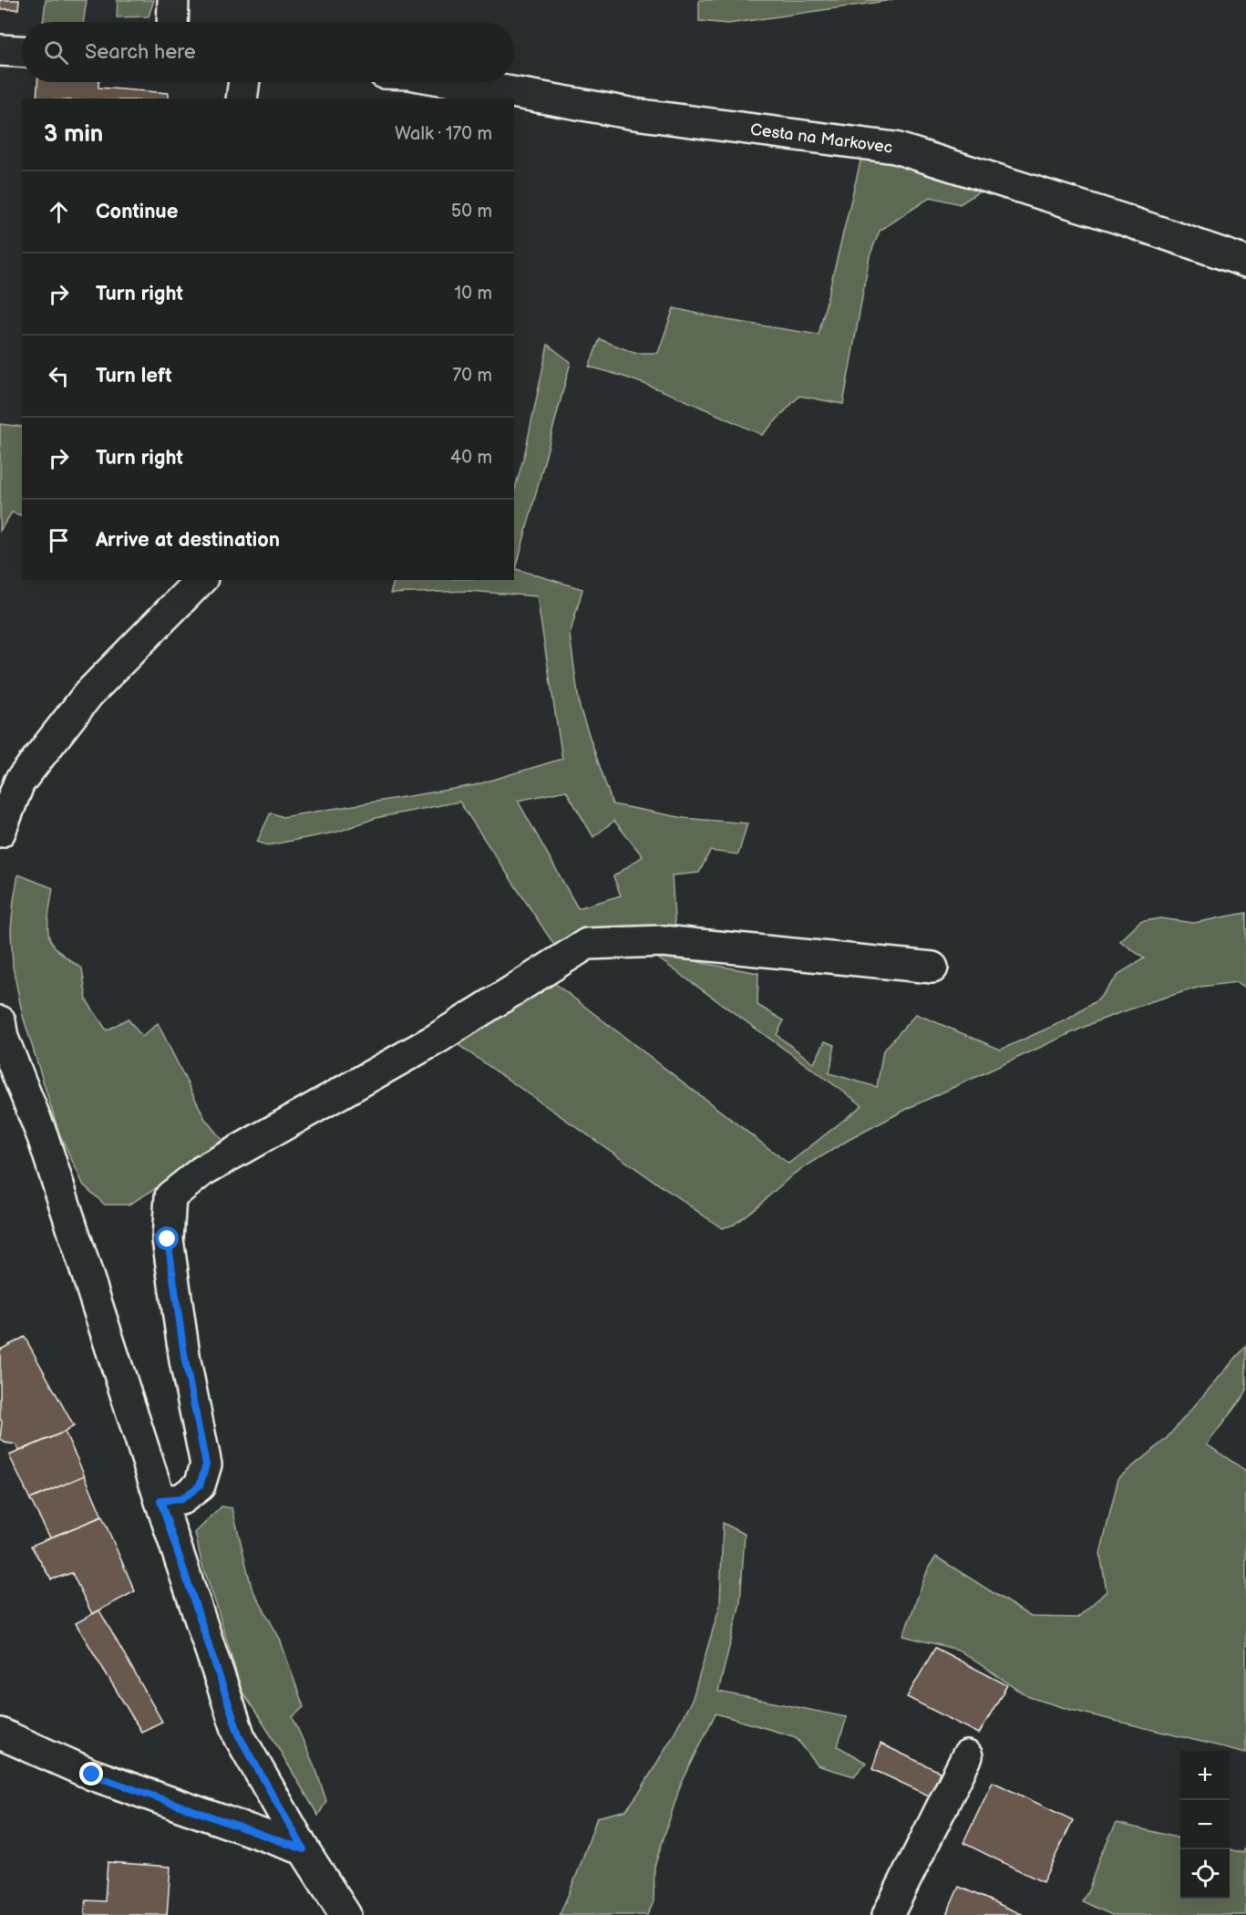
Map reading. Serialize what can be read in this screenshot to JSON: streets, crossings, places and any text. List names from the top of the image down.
{
  "streets": {
    "street": ["Cesta na Markovec"]
  },
  "page": {
    "search": "Search here",
    "heading": ["3 min", "Walk · 170 m"],
    "list": [
      ["Continue", "50 m"],
      ["Turn right", "10 m"],
      ["Turn left", "70 m"],
      ["Turn right", "40 m"],
      "Arrive at destination"
    ],
    "map_buttons": ["+", "−"]
  }
}
